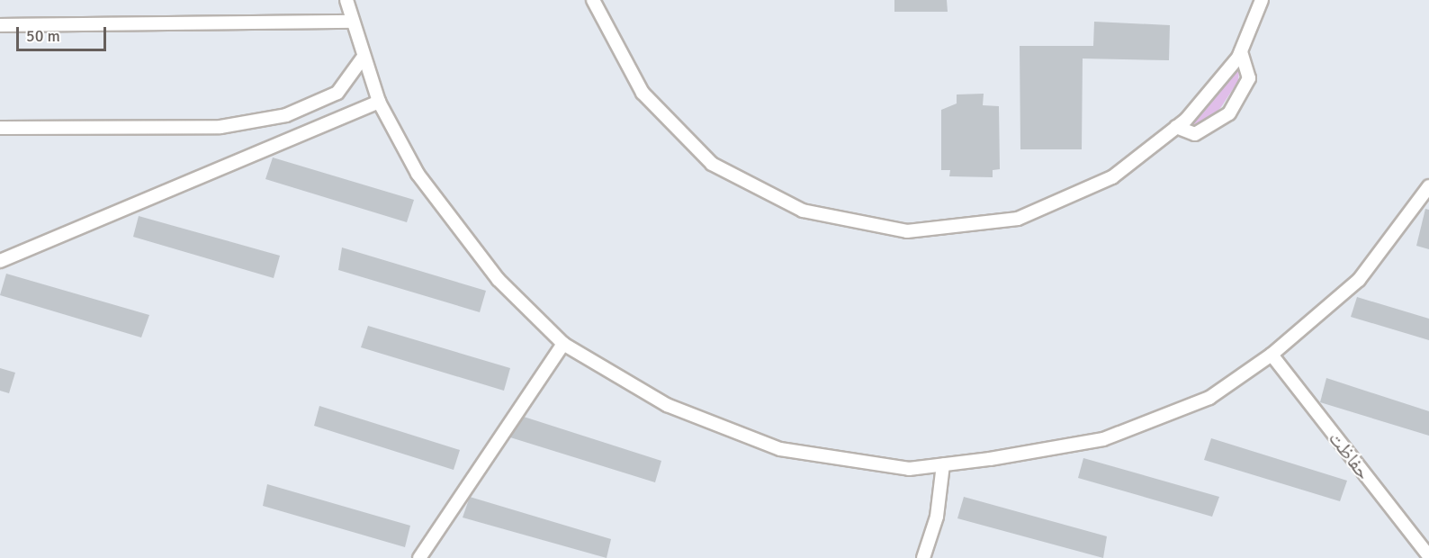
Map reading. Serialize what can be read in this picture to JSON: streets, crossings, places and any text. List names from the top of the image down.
{
  "streets": {
    "street": ["حفاظت"]
  },
  "scale_bar": "50 m"
}
